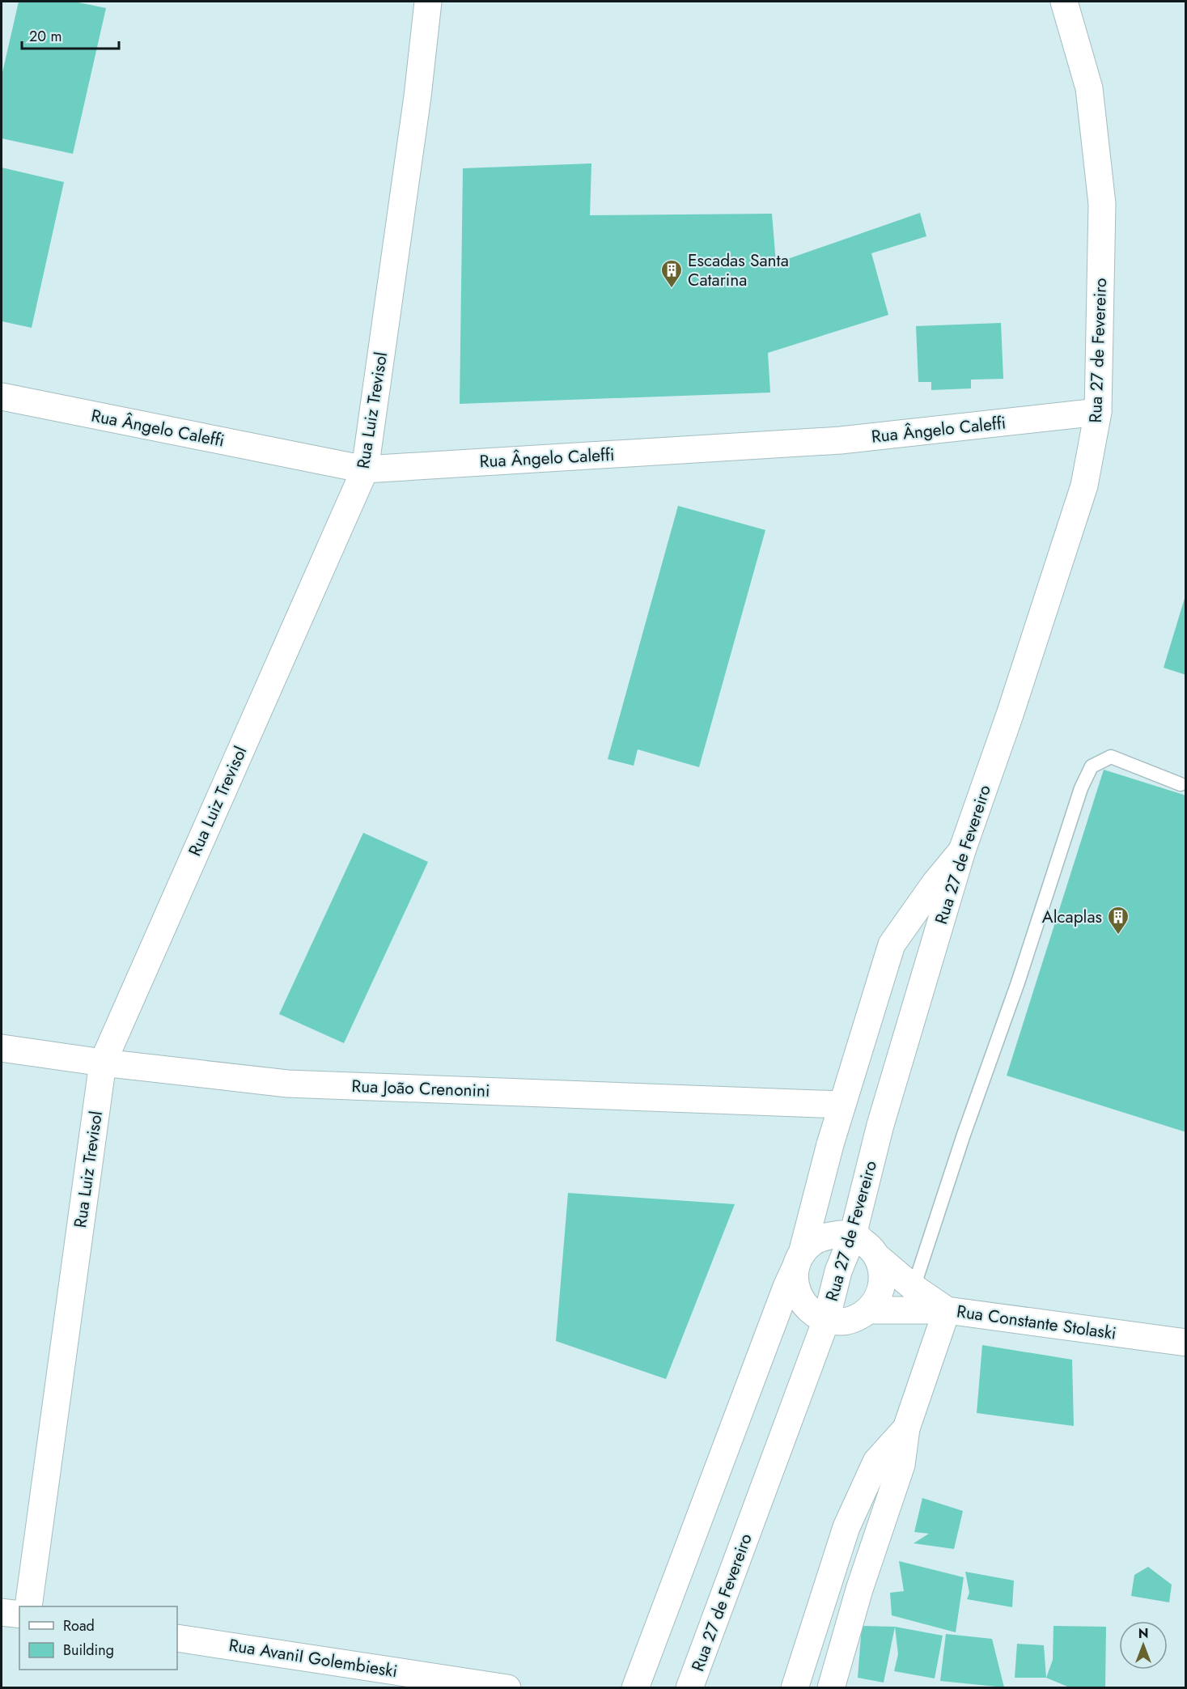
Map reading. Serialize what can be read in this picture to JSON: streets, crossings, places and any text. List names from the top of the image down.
{
  "streets": {
    "street": [
      "Rua 27 de Fevereiro",
      "Rua Luiz Trevisol",
      "Rua Ângelo Caleffi",
      "Rua João Crenonini",
      "Rua Constante Stolaski",
      "Rua AvaniI Golembieski"
    ]
  },
  "crossings": [
    ["Rua 27 de Fevereiro", "Rua Ângelo Caleffi"],
    ["Rua 27 de Fevereiro", "Rua Constante Stolaski"],
    ["Rua Luiz Trevisol", "Rua Ângelo Caleffi"],
    ["Rua Luiz Trevisol", "Rua João Crenonini"]
  ],
  "places": {
    "building": ["Escadas Santa Catarina", "Alcaplas"]
  },
  "legend": ["Road", "Building"],
  "scale_bar": "20 m",
  "north": "top"
}
